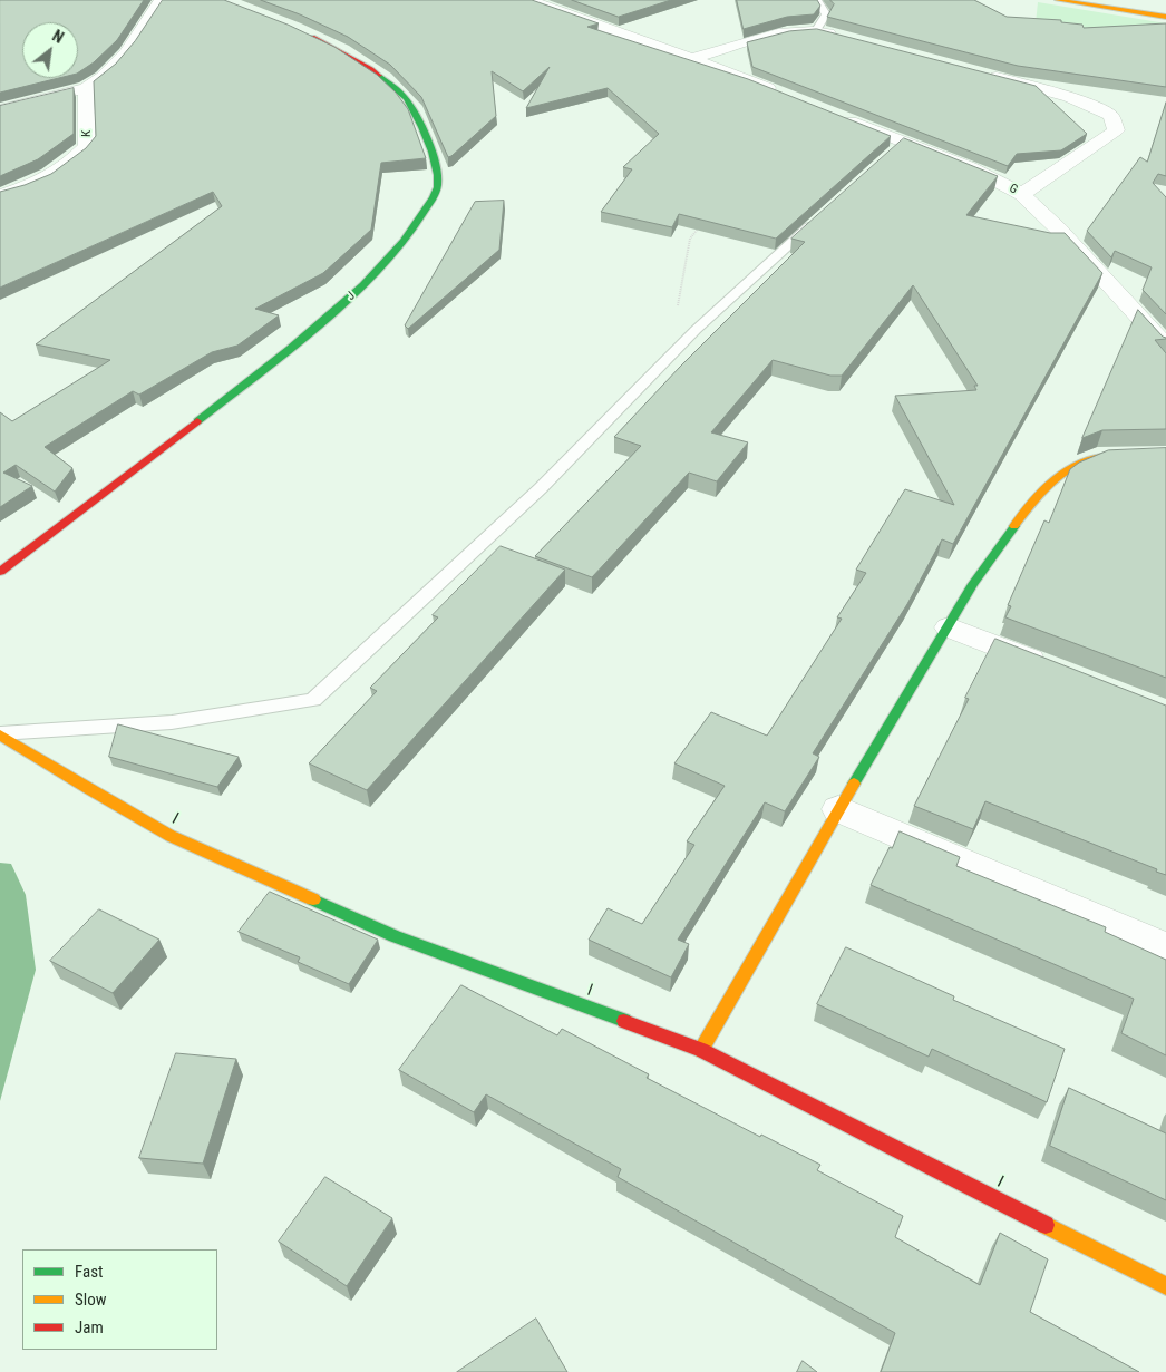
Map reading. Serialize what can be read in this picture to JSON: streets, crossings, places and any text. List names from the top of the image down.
{
  "streets": {
    "street": [
      "K",
      "G",
      "J",
      "I"
    ]
  },
  "legend": ["Fast", "Slow", "Jam"],
  "north": "top right"
}
